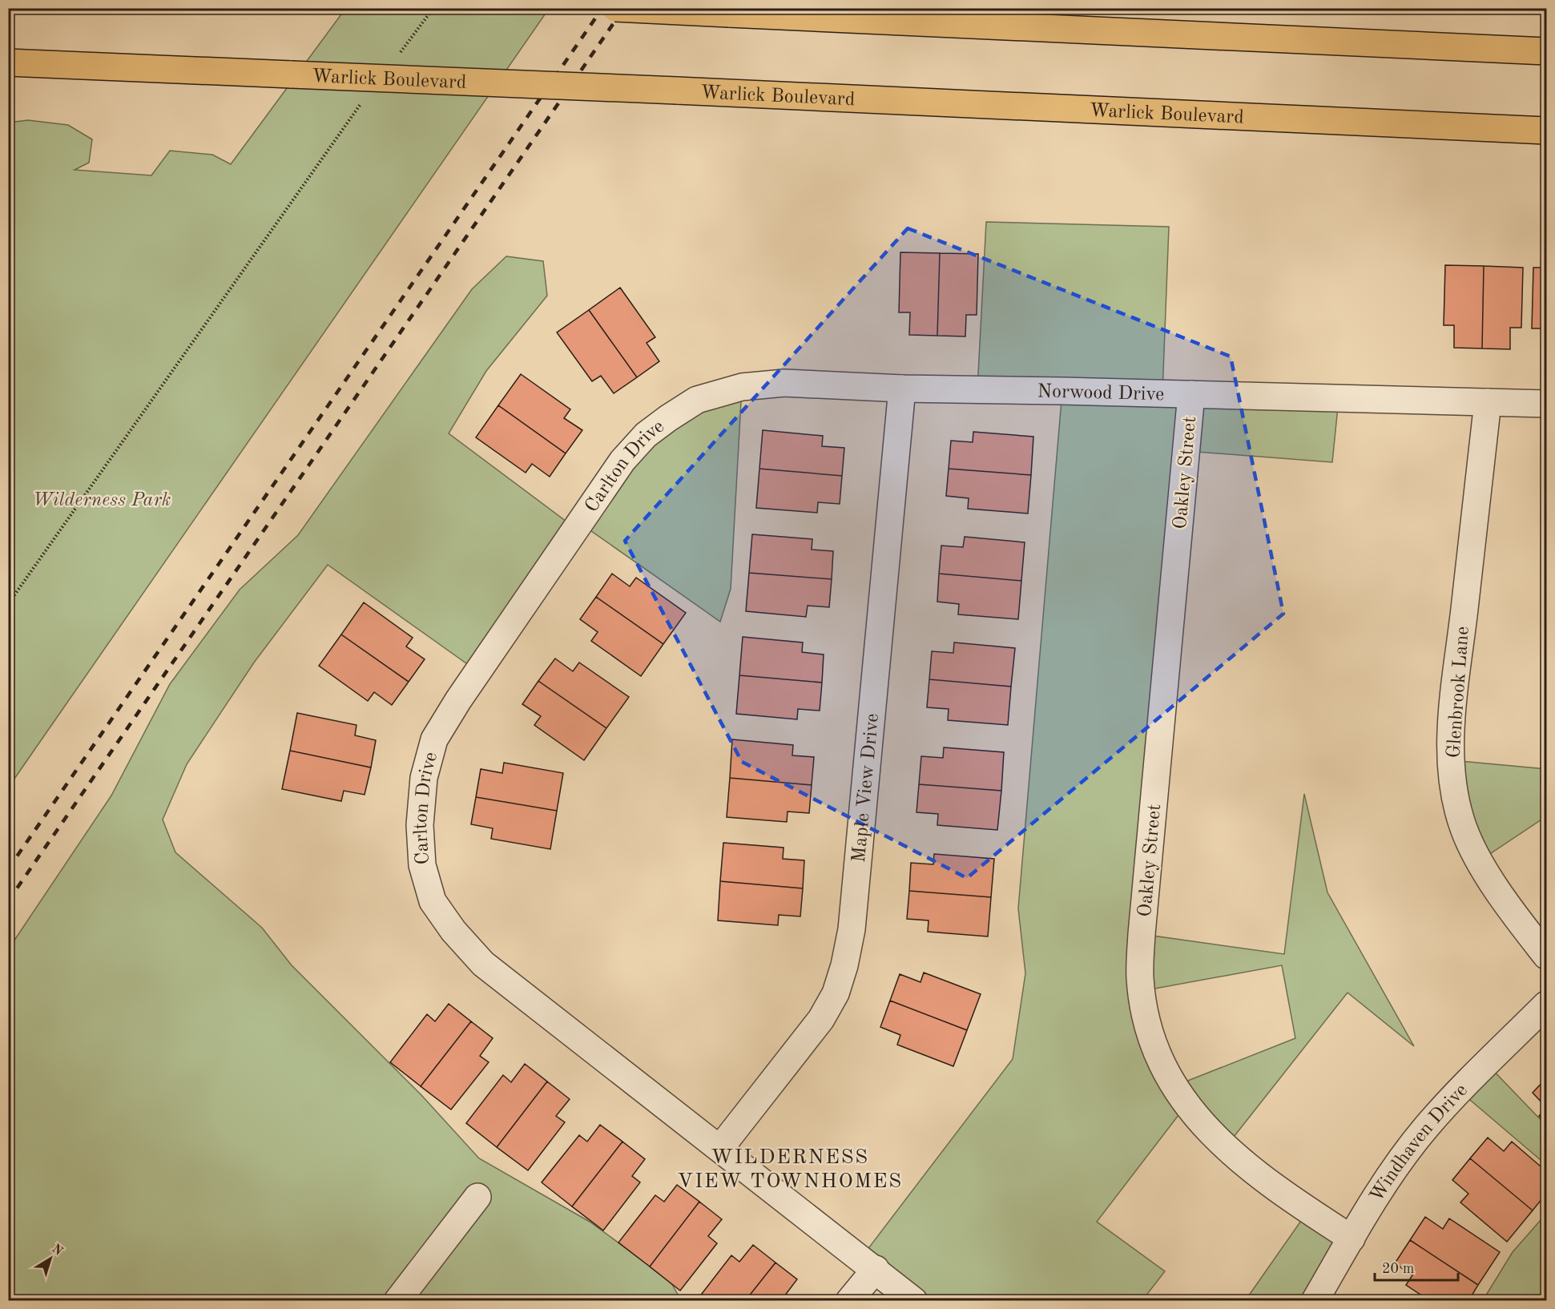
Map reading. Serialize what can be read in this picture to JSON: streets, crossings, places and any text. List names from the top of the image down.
{
  "streets": {
    "main road": ["Warlick Boulevard"],
    "lane": [
      "Norwood Drive",
      "Carlton Drive",
      "Oakley Street",
      "Glenbrook Lane",
      "Maple View Drive",
      "Windhaven Drive"
    ]
  },
  "crossings": [
    ["Norwood Drive", "Carlton Drive"],
    ["Norwood Drive", "Oakley Street"],
    ["Norwood Drive", "Glenbrook Lane"],
    ["Norwood Drive", "Maple View Drive"],
    ["Carlton Drive", "Maple View Drive"],
    ["Oakley Street", "Windhaven Drive"]
  ],
  "districts": ["WILDERNESS VIEW TOWNHOMES"],
  "parks": ["Wilderness Park"],
  "scale_bar": "20 m",
  "north": "top right"
}
